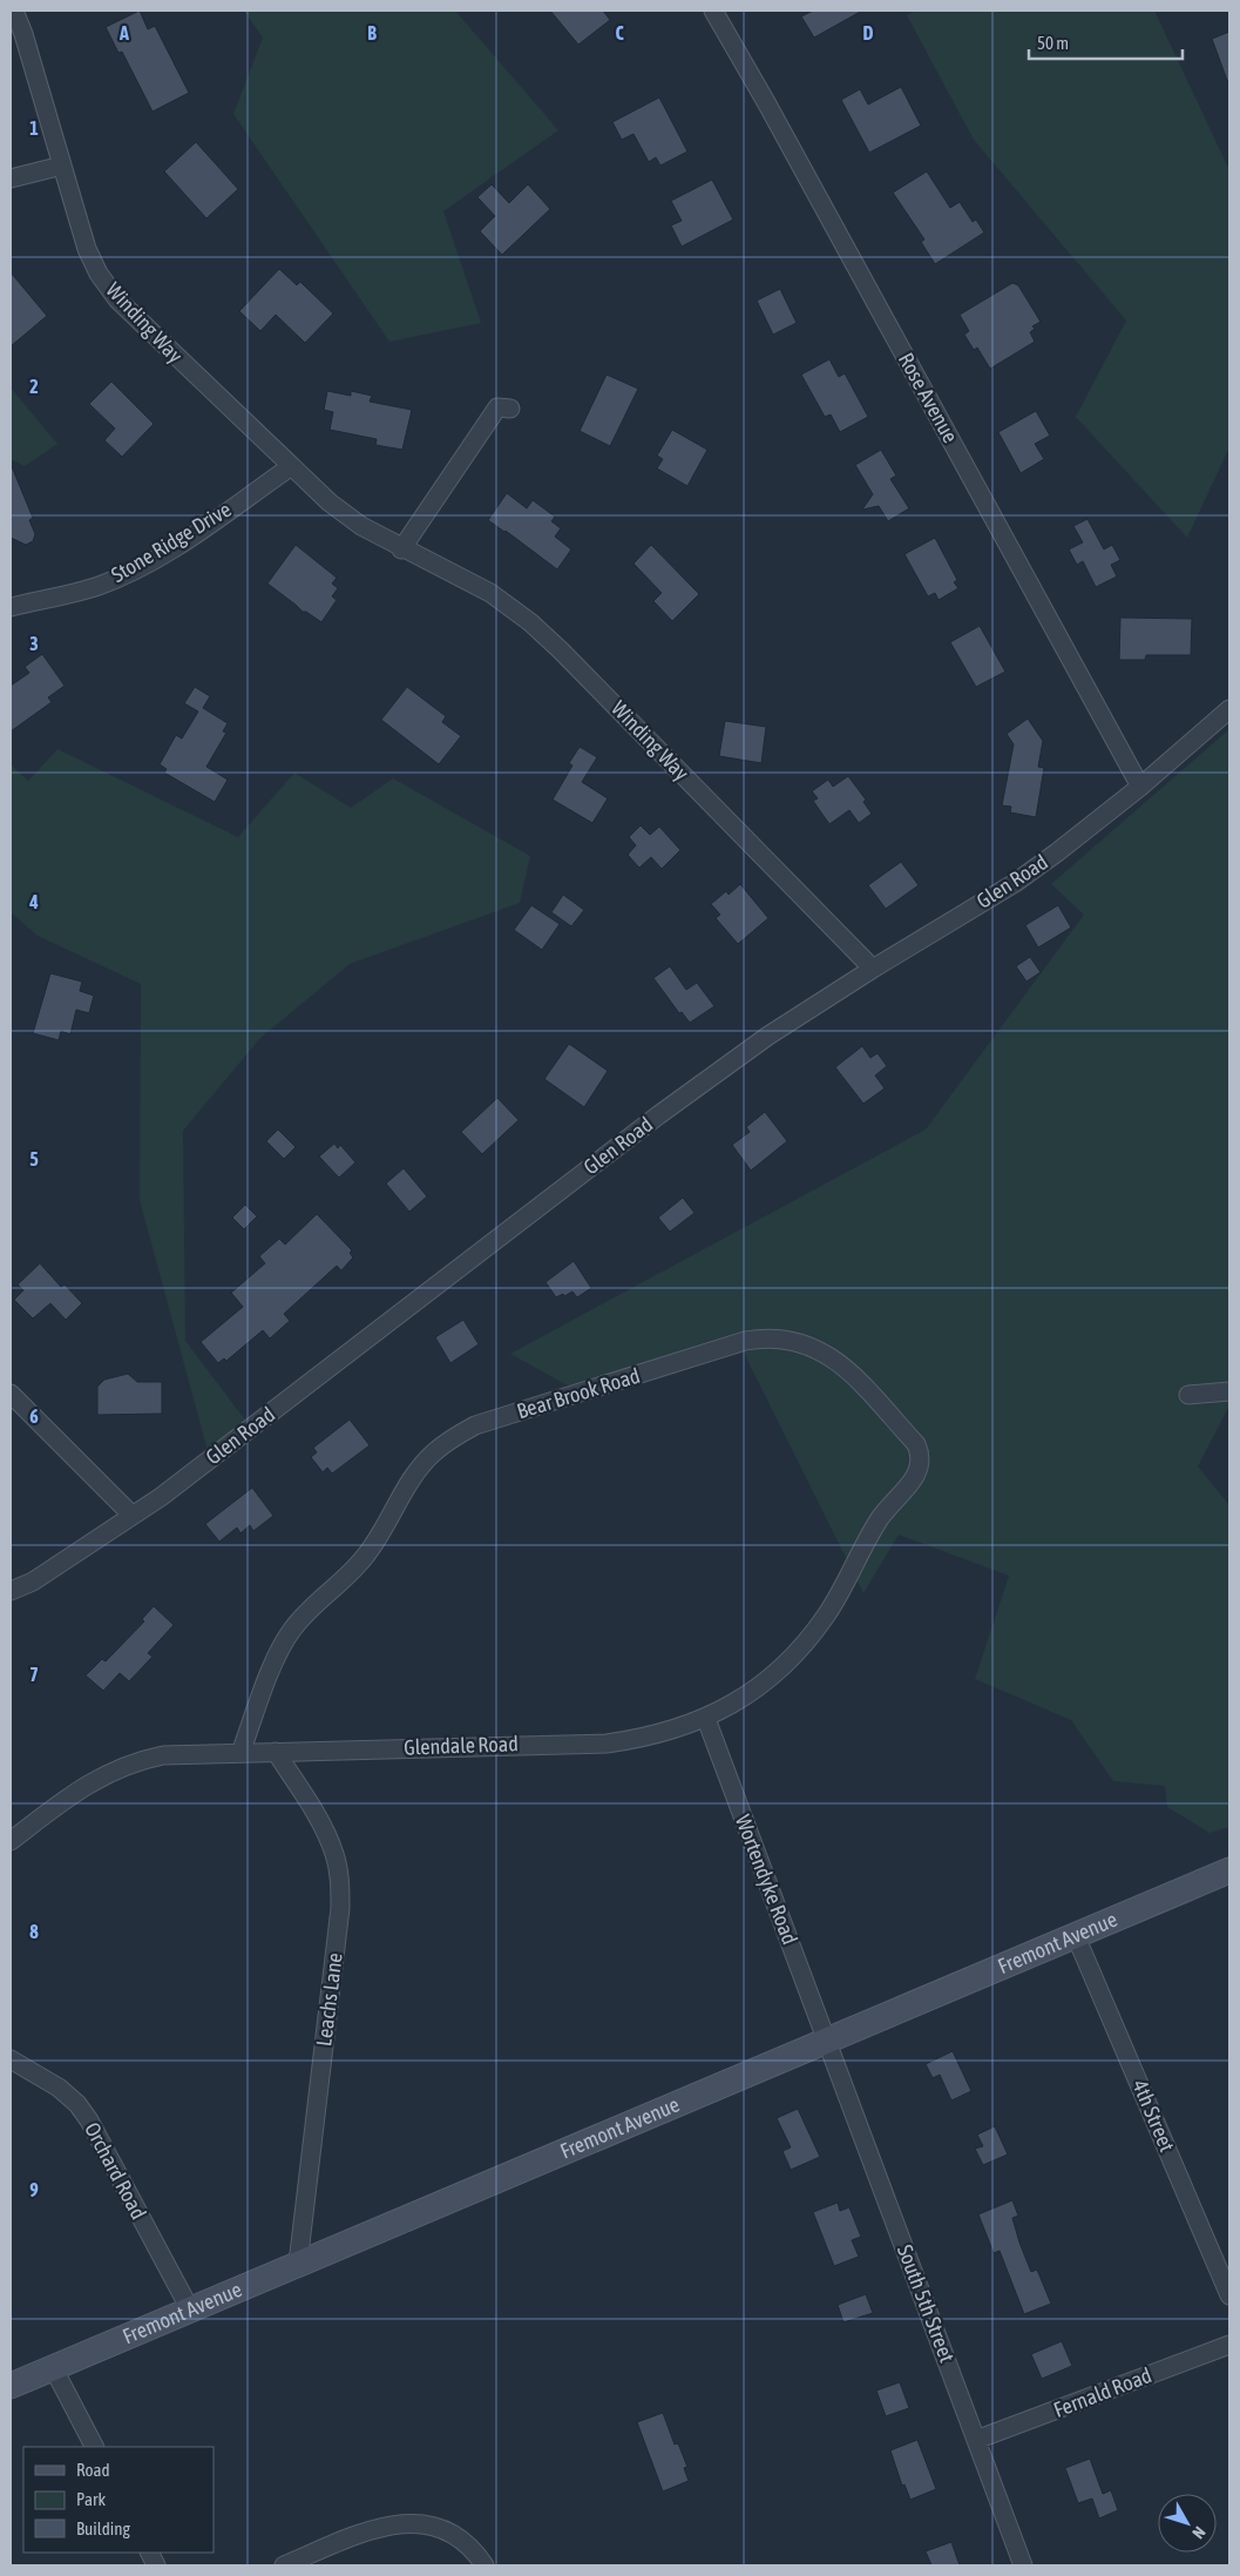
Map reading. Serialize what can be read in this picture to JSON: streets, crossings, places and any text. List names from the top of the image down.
{
  "streets": {
    "street": [
      "Winding Way",
      "Rose Avenue",
      "Stone Ridge Drive",
      "Glen Road",
      "Bear Brook Road",
      "Glendale Road",
      "Wortendyke Road",
      "Fremont Avenue",
      "Leachs Lane",
      "4th Street",
      "Orchard Road",
      "South 5th Street",
      "Fernald Road"
    ]
  },
  "crossings": [
    ["Winding Way", "Stone Ridge Drive"],
    ["Winding Way", "Glen Road"],
    ["Rose Avenue", "Glen Road"],
    ["Bear Brook Road", "Glendale Road"],
    ["Glendale Road", "Wortendyke Road"],
    ["Glendale Road", "Leachs Lane"],
    ["Wortendyke Road", "Fremont Avenue"],
    ["Wortendyke Road", "South 5th Street"],
    ["Fremont Avenue", "Leachs Lane"],
    ["Fremont Avenue", "4th Street"],
    ["Fremont Avenue", "Orchard Road"],
    ["Fremont Avenue", "South 5th Street"],
    ["South 5th Street", "Fernald Road"]
  ],
  "legend": ["Road", "Park", "Building"],
  "scale_bar": "50 m",
  "north": "bottom right",
  "grid": {
    "columns": [
      "A",
      "B",
      "C",
      "D"
    ],
    "rows": [
      "1",
      "2",
      "3",
      "4",
      "5",
      "6",
      "7",
      "8",
      "9"
    ]
  }
}
